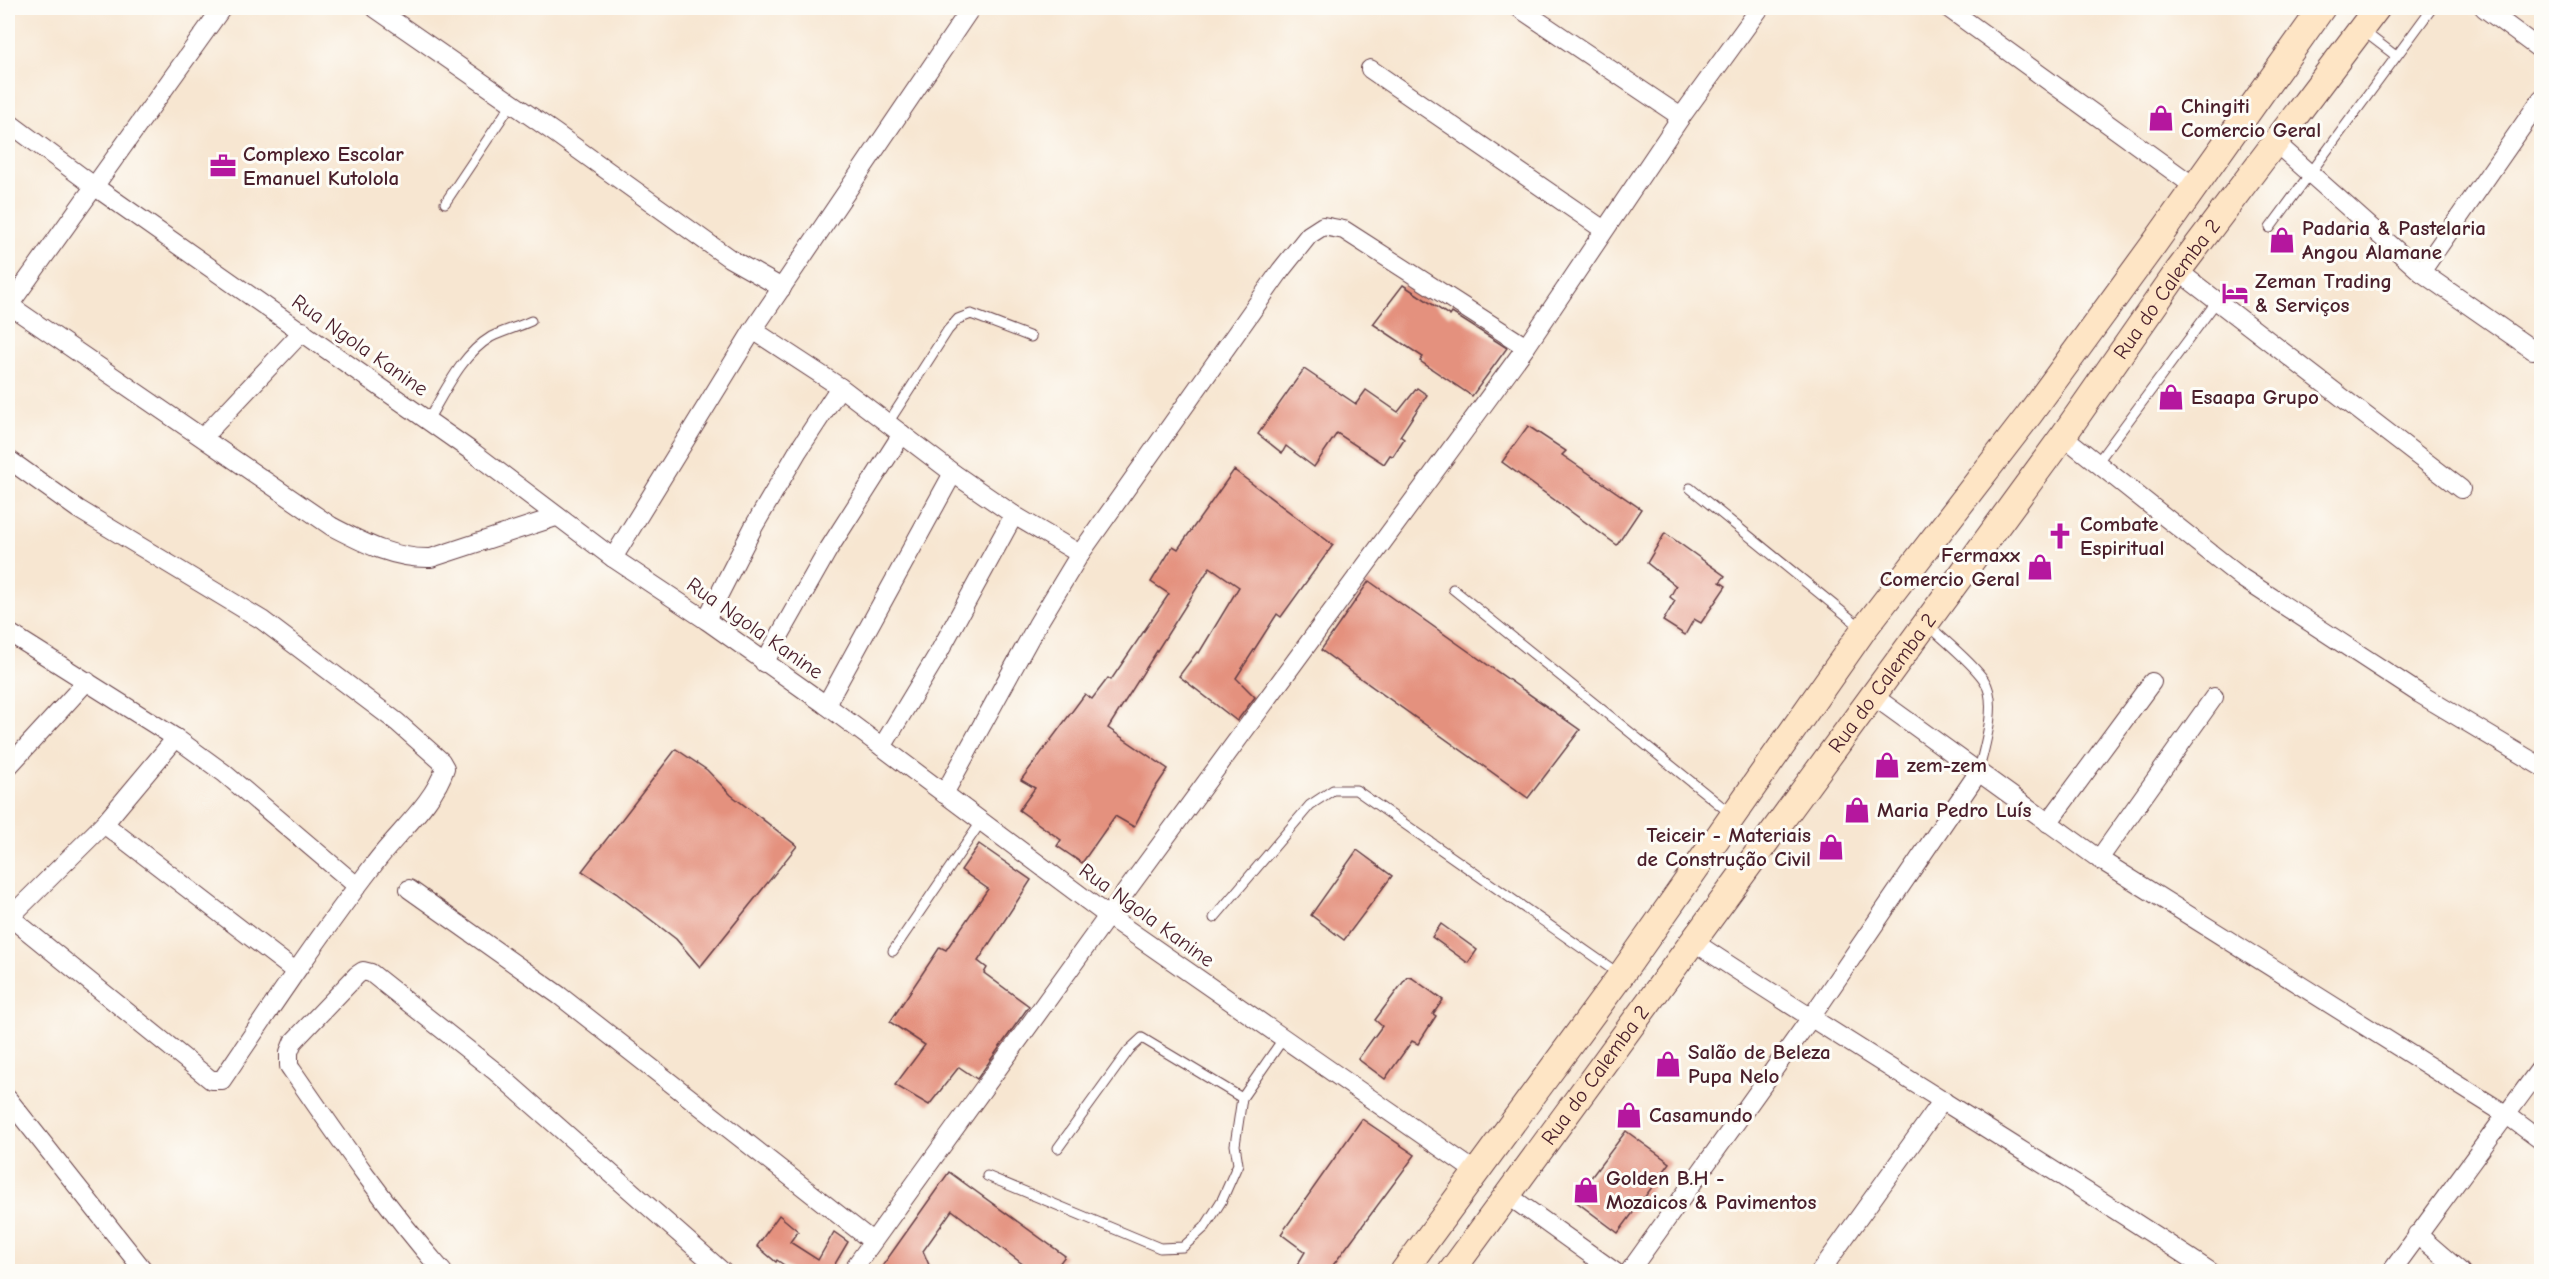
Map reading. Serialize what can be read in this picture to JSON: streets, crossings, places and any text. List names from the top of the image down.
{
  "streets": {
    "main road": ["Rua do Calemba 2"],
    "street": ["Rua Ngola Kanine"]
  },
  "crossings": [
    ["Rua do Calemba 2", "Rua Ngola Kanine"]
  ],
  "places": {
    "shop": [
      "Chingiti Comercio Geral",
      "Padaria & Pastelaria Angou Alamane",
      "Esaapa Grupo",
      "Fermaxx Comercio Geral",
      "zem-zem",
      "Maria Pedro Luís",
      "Teiceir - Materiais de Construção Civil",
      "Salão de Beleza Pupa Nelo",
      "Casamundo",
      "Golden B.H - Mozaicos & Pavimentos"
    ],
    "office": ["Complexo Escolar Emanuel Kutolola"],
    "hotel": ["Zeman Trading & Serviços"],
    "church": ["Combate Espiritual"]
  }
}
